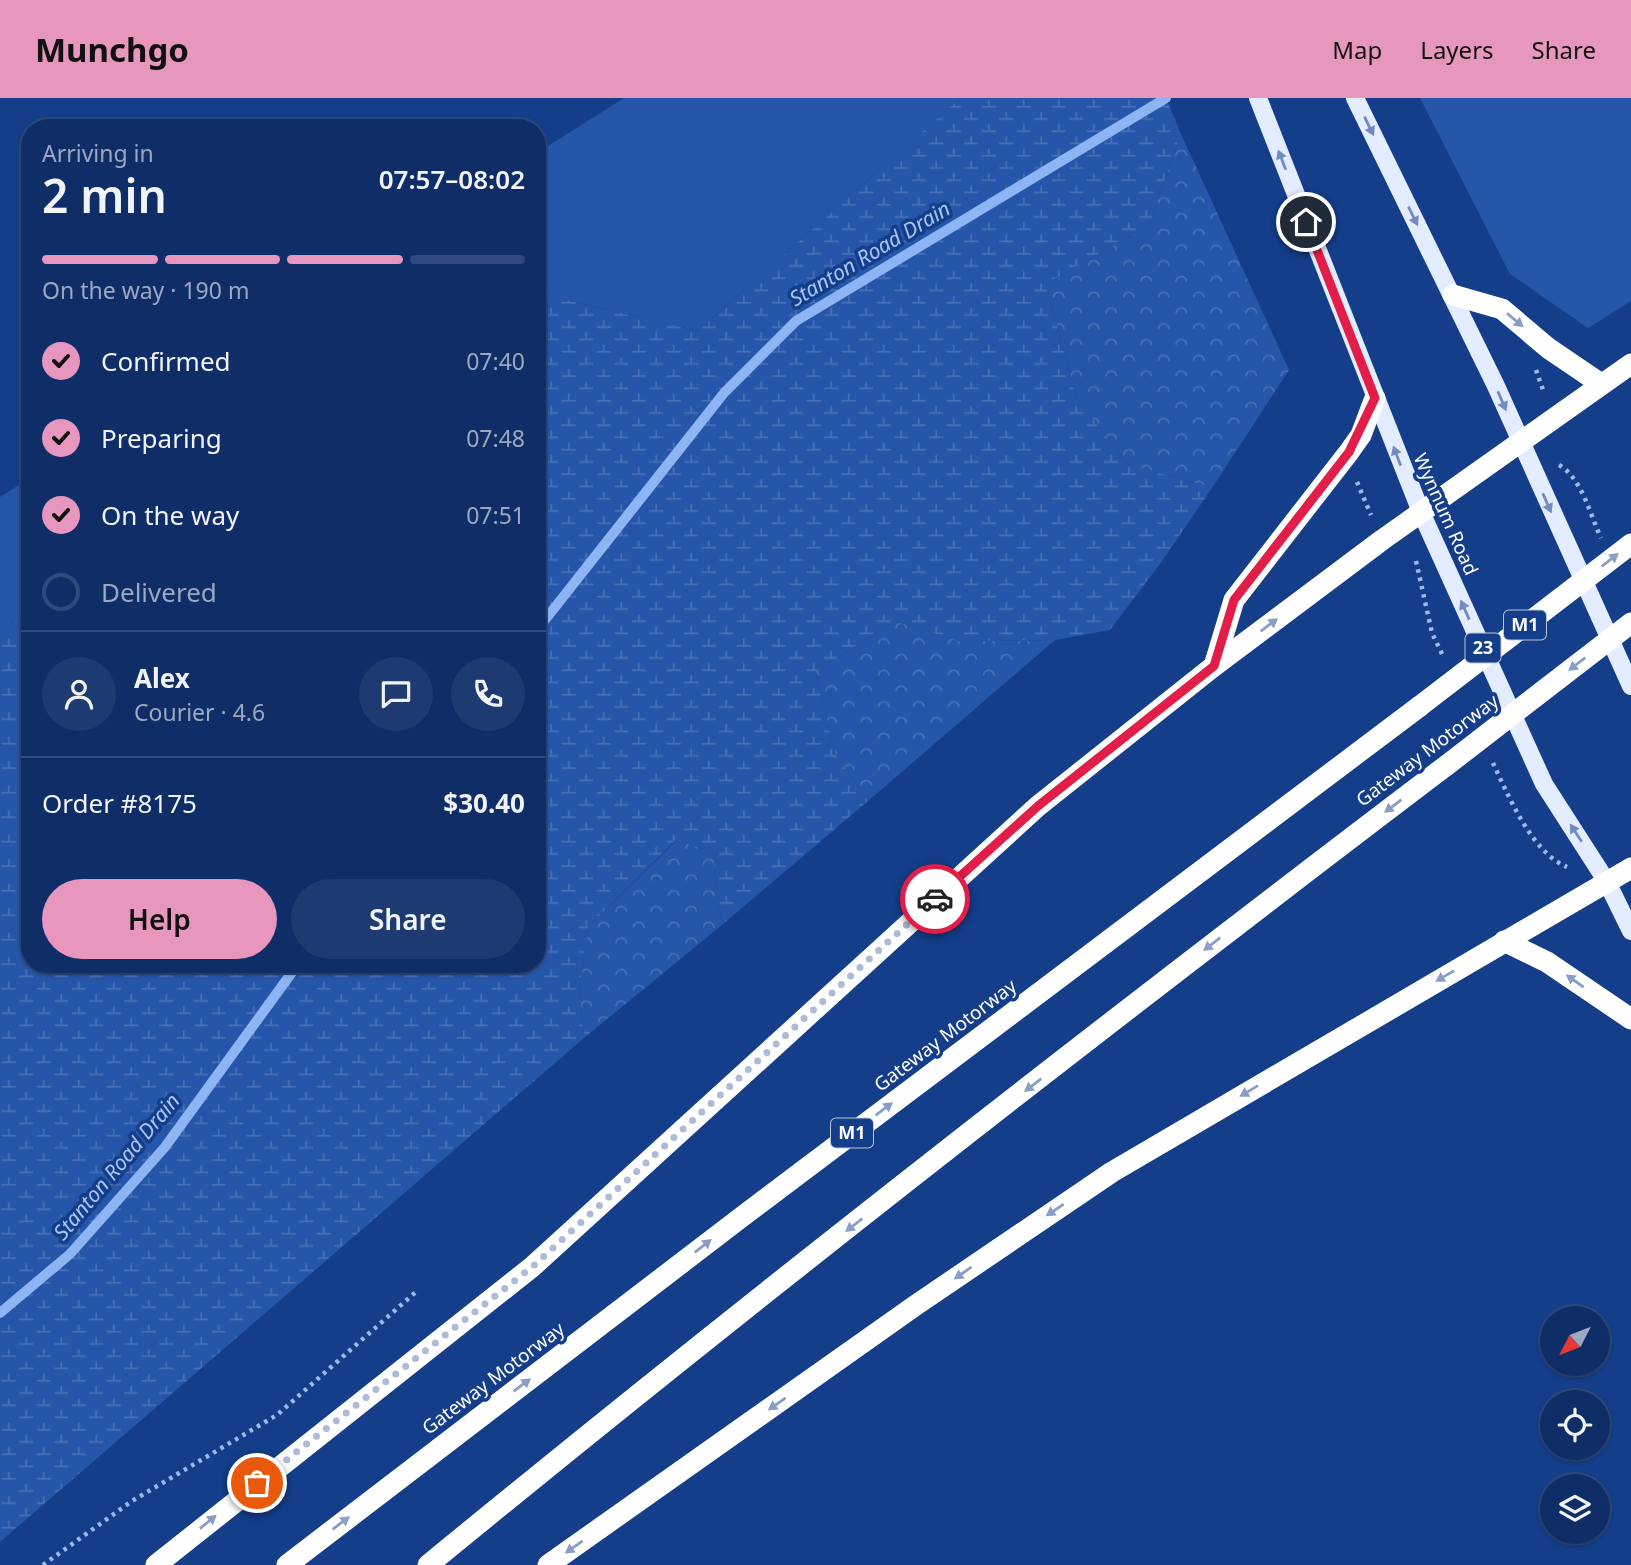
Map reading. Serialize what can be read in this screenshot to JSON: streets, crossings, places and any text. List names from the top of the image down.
{
  "streets": {
    "highway": ["M1", "Gateway Motorway"],
    "main road": ["Wynnum Road", "23"]
  },
  "water": ["Stanton Road Drain"],
  "north": "bottom left",
  "page": {
    "header": "Munchgo",
    "nav": ["Map", "Layers", "Share"],
    "heading": ["2 min", "Arriving in", "07:57–08:02"],
    "panel": [
      "Alex",
      "Courier · 4.6",
      "Order #8175",
      "$30.40"
    ],
    "bar": "On the way · 190 m",
    "list": [
      ["Confirmed", "07:40"],
      ["Preparing", "07:48"],
      ["On the way", "07:51"],
      "Delivered"
    ],
    "buttons": ["Help", "Share"]
  }
}
